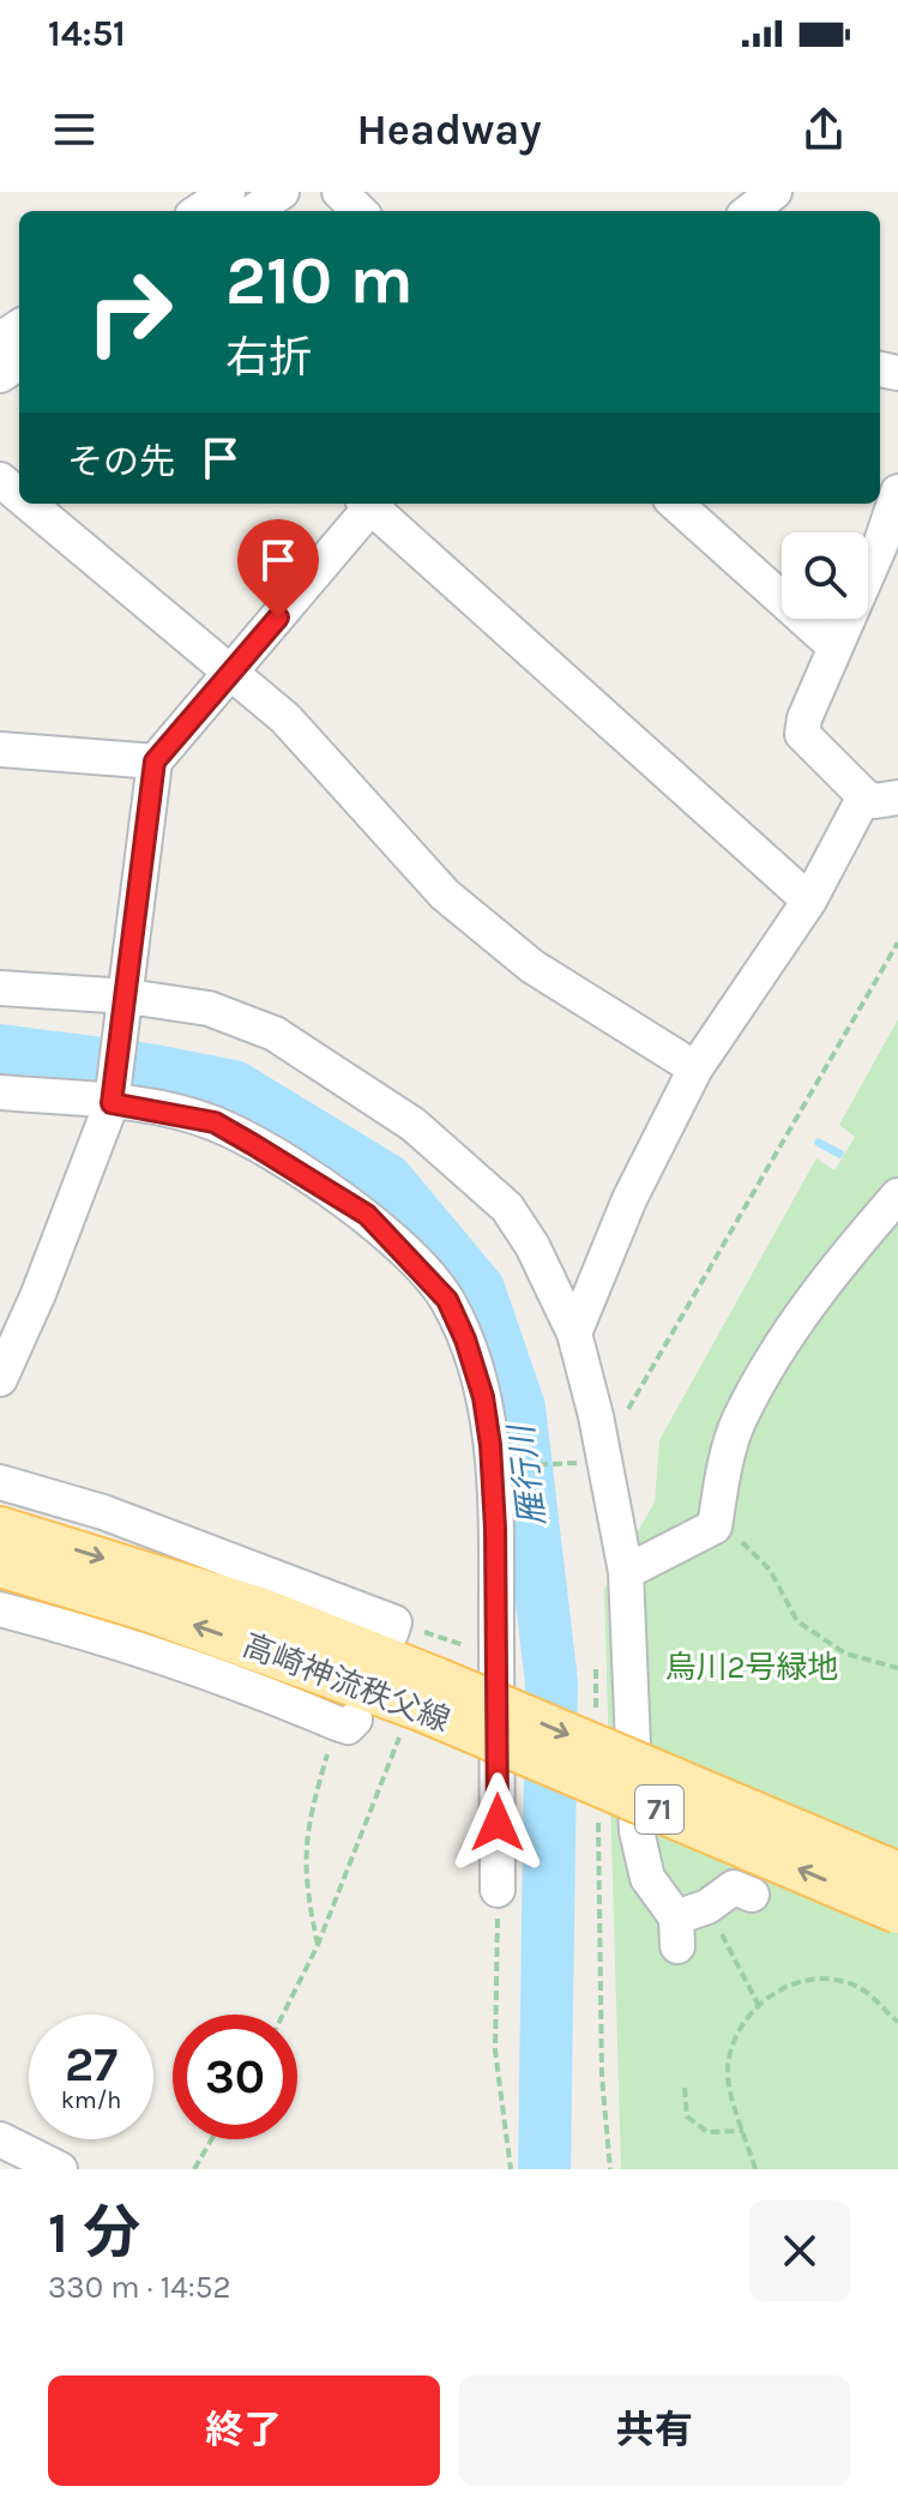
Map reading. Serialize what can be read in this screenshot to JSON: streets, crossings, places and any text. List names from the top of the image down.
{
  "streets": {
    "main road": ["高崎神流秩父線", "71"]
  },
  "water": ["雁行川"],
  "parks": ["烏川2号緑地"],
  "page": {
    "status": "14:51",
    "header": "Headway",
    "turn": ["210 m", "右折"],
    "then": "その先",
    "speed": "27 km/h",
    "limit": "30",
    "heading": ["1 分", "330 m · 14:52"],
    "buttons": ["終了", "共有"]
  }
}
